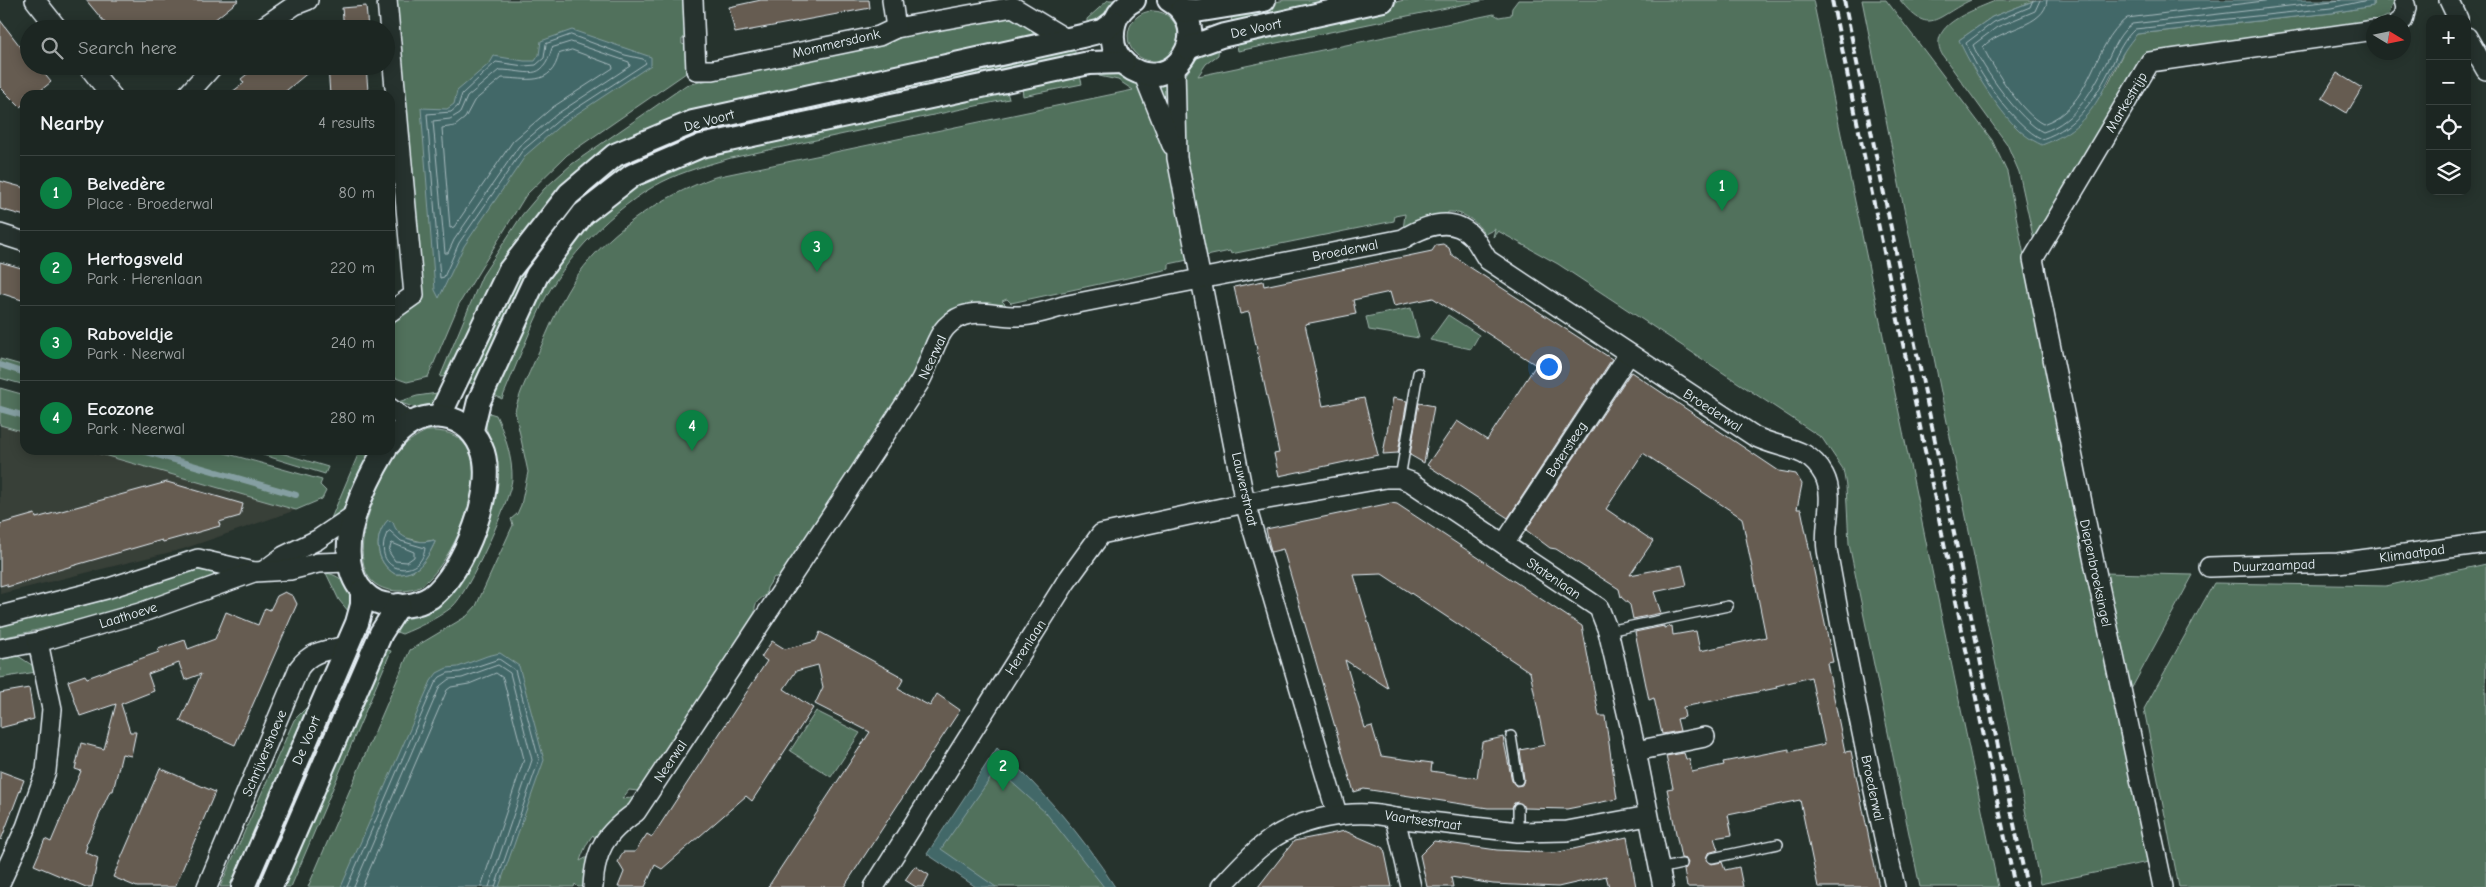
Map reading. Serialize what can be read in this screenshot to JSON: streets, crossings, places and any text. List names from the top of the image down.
{
  "streets": {
    "street": [
      "De Voort",
      "Mommersdonk",
      "Markestrijp",
      "Broederwal",
      "Neerwal",
      "Botersteeg",
      "Lauwerstraat",
      "Klimaatpad",
      "Duurzaampad",
      "Diepenbroeksingel",
      "Statenlaan",
      "Laathoeve",
      "Herenlaan",
      "Schrijvershoeve",
      "Vaartsestraat"
    ]
  },
  "crossings": [
    ["De Voort", "Mommersdonk"],
    ["De Voort", "Lauwerstraat"],
    ["De Voort", "Schrijvershoeve"],
    ["Markestrijp", "Diepenbroeksingel"],
    ["Broederwal", "Neerwal"],
    ["Broederwal", "Botersteeg"],
    ["Broederwal", "Lauwerstraat"],
    ["Neerwal", "Lauwerstraat"],
    ["Botersteeg", "Statenlaan"],
    ["Lauwerstraat", "Herenlaan"],
    ["Lauwerstraat", "Vaartsestraat"],
    ["Klimaatpad", "Duurzaampad"],
    ["Statenlaan", "Vaartsestraat"]
  ],
  "north": "right",
  "page": {
    "map_buttons": ["+", "−"],
    "search": "Search here",
    "heading": ["Nearby", "4 results"],
    "list": [
      {
        "mark": "1",
        "name": "Belvedère",
        "note": "Place · Broederwal",
        "value": "80 m"
      },
      {
        "mark": "2",
        "name": "Hertogsveld",
        "note": "Park · Herenlaan",
        "value": "220 m"
      },
      {
        "mark": "3",
        "name": "Raboveldje",
        "note": "Park · Neerwal",
        "value": "240 m"
      },
      {
        "mark": "4",
        "name": "Ecozone",
        "note": "Park · Neerwal",
        "value": "280 m"
      }
    ],
    "pins": [
      "1",
      "3",
      "4",
      "2"
    ]
  }
}
